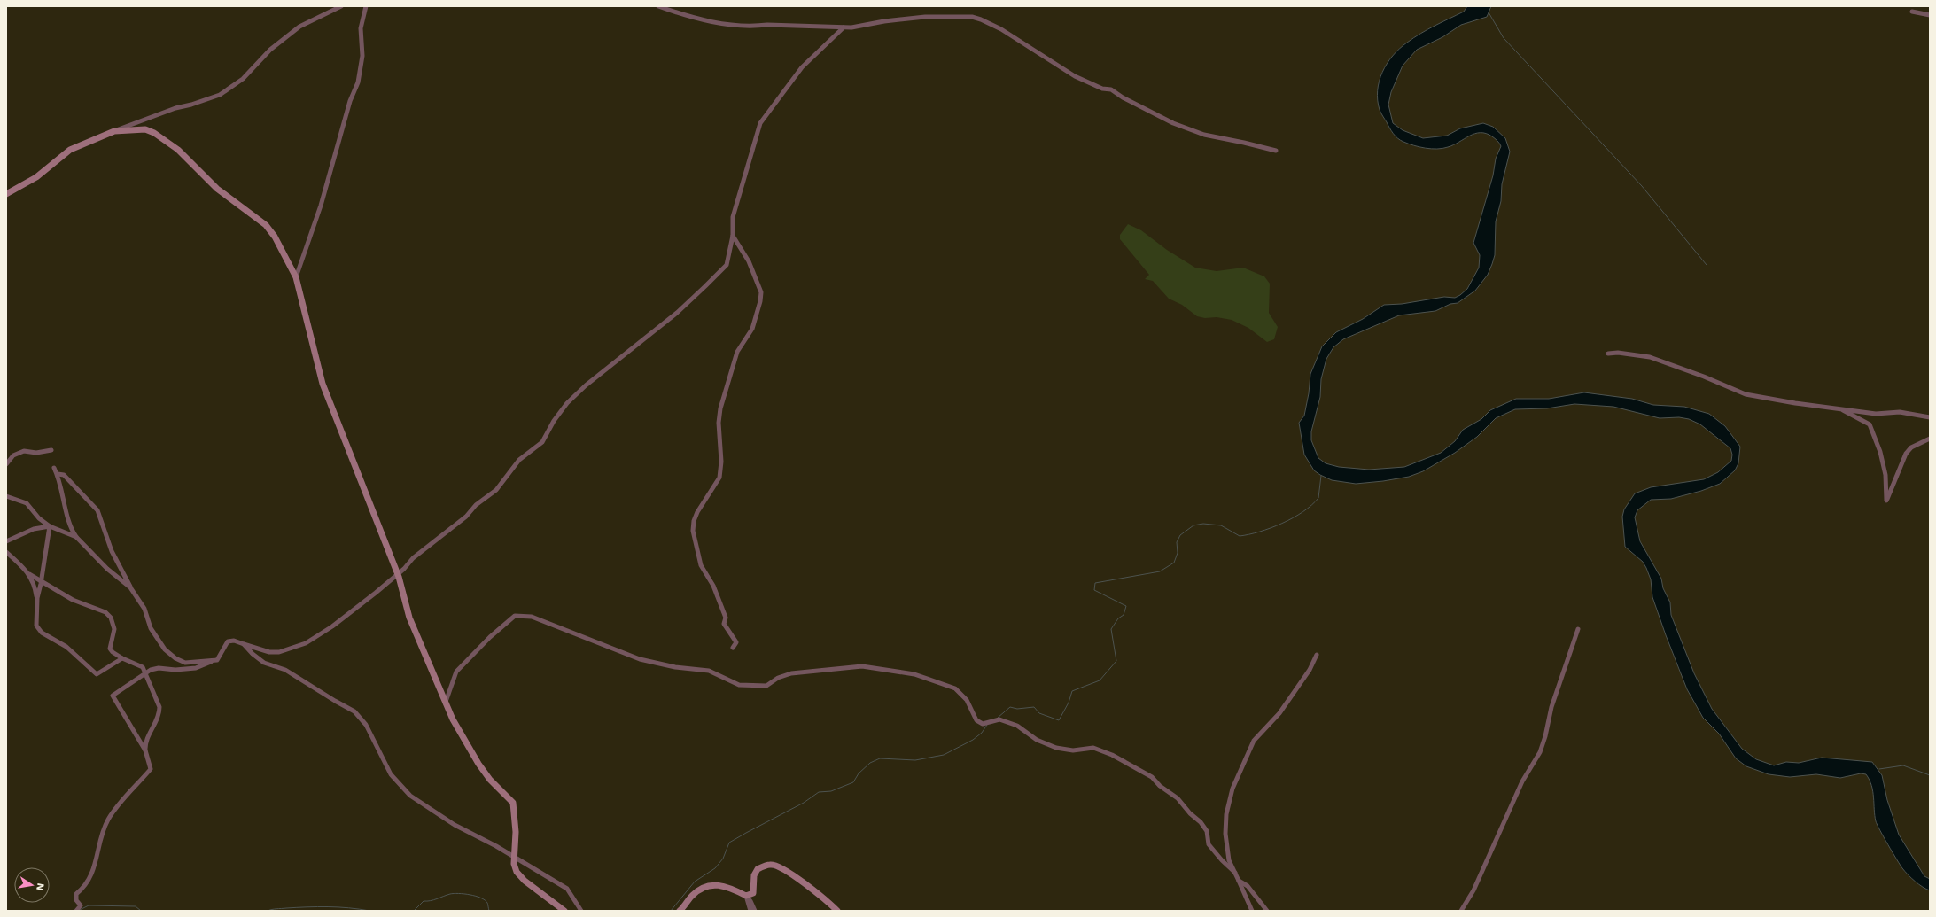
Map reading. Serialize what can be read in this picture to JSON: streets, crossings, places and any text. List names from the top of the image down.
{
  "north": "right"
}
